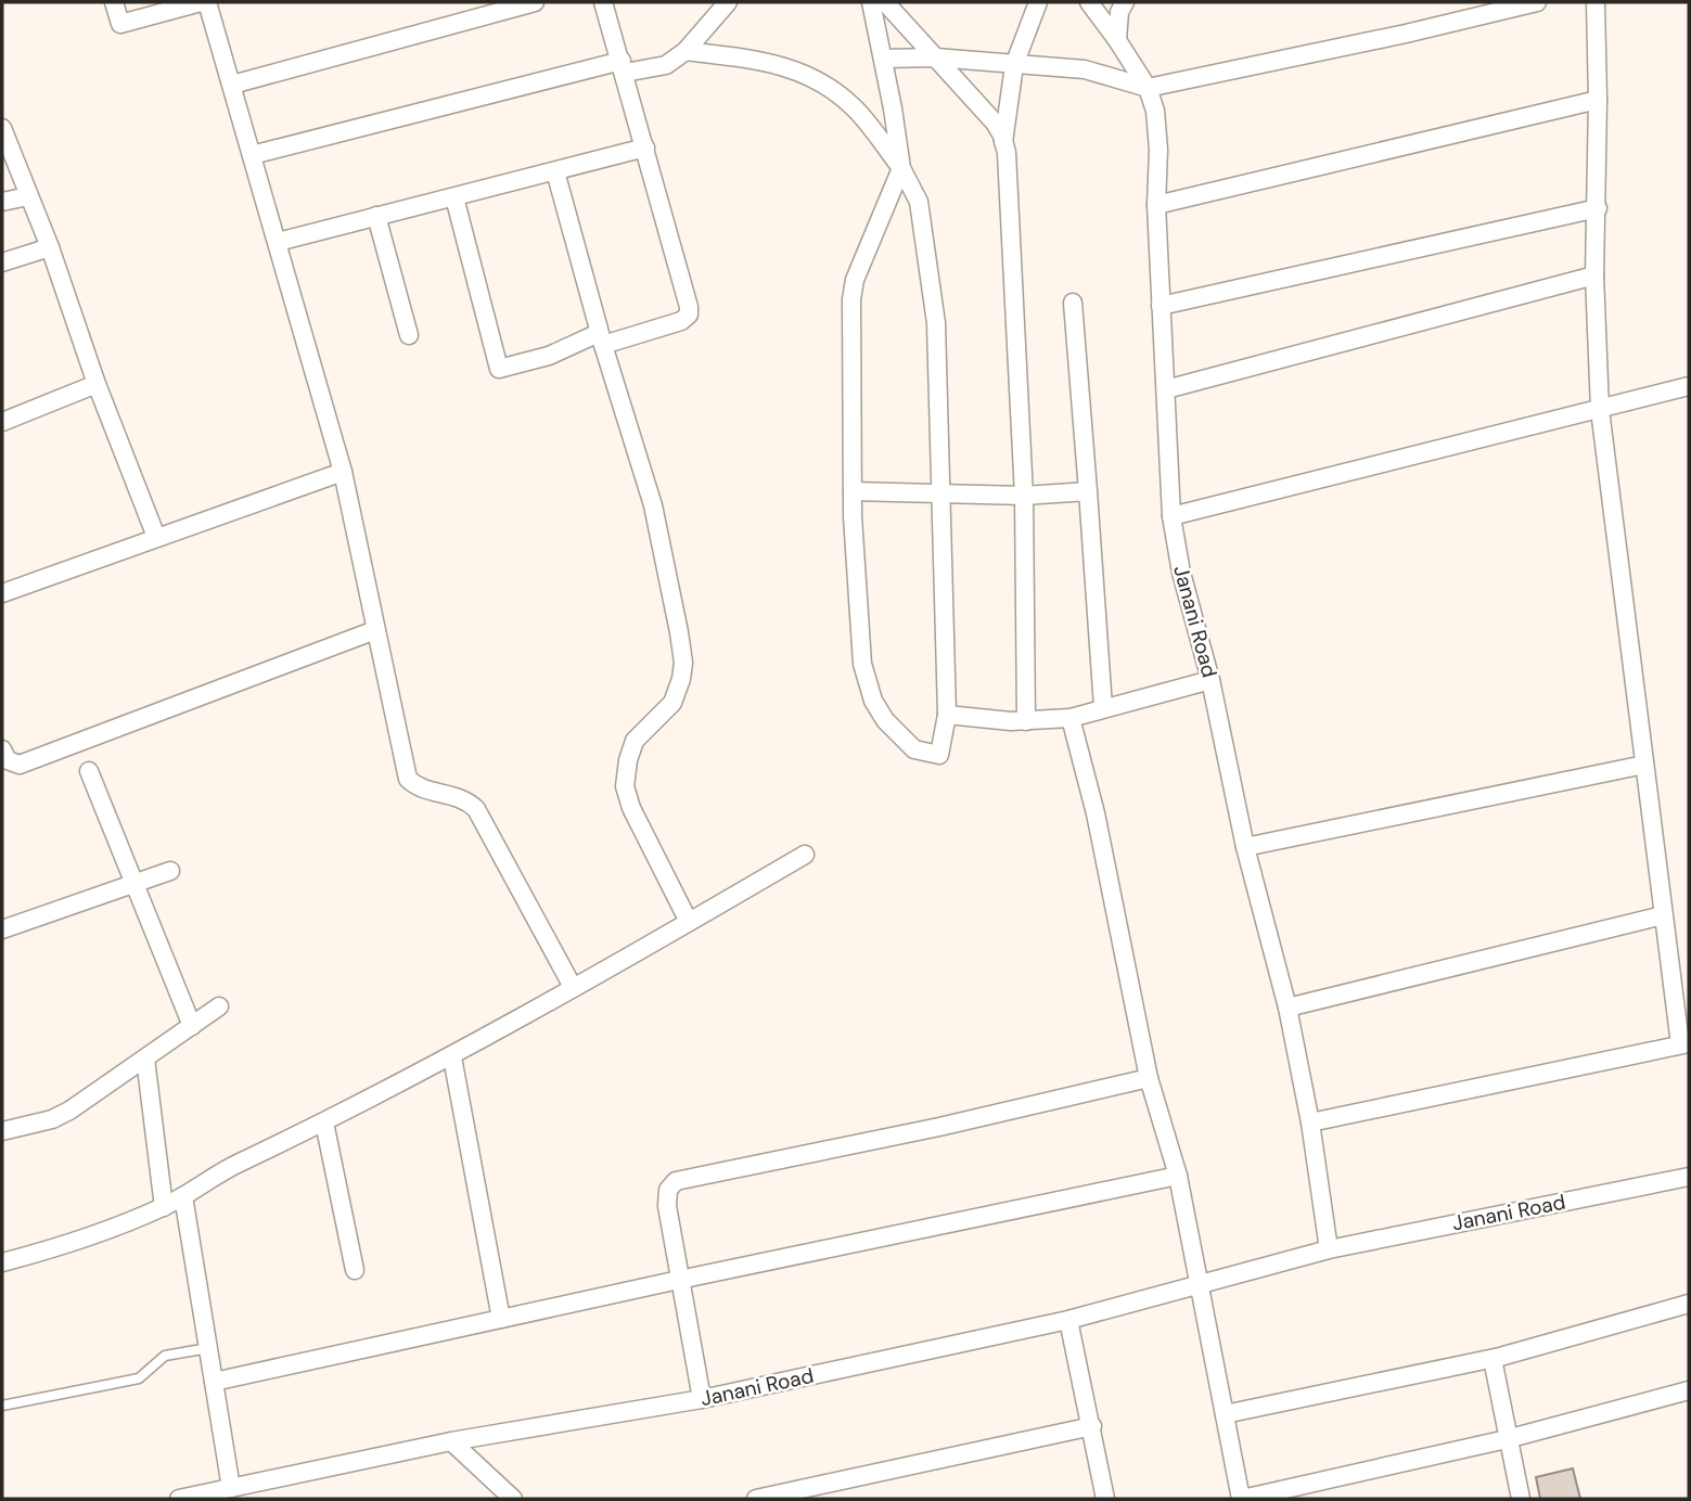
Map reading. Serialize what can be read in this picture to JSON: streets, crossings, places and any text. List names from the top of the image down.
{
  "streets": {
    "street": ["Janani Road"]
  }
}
